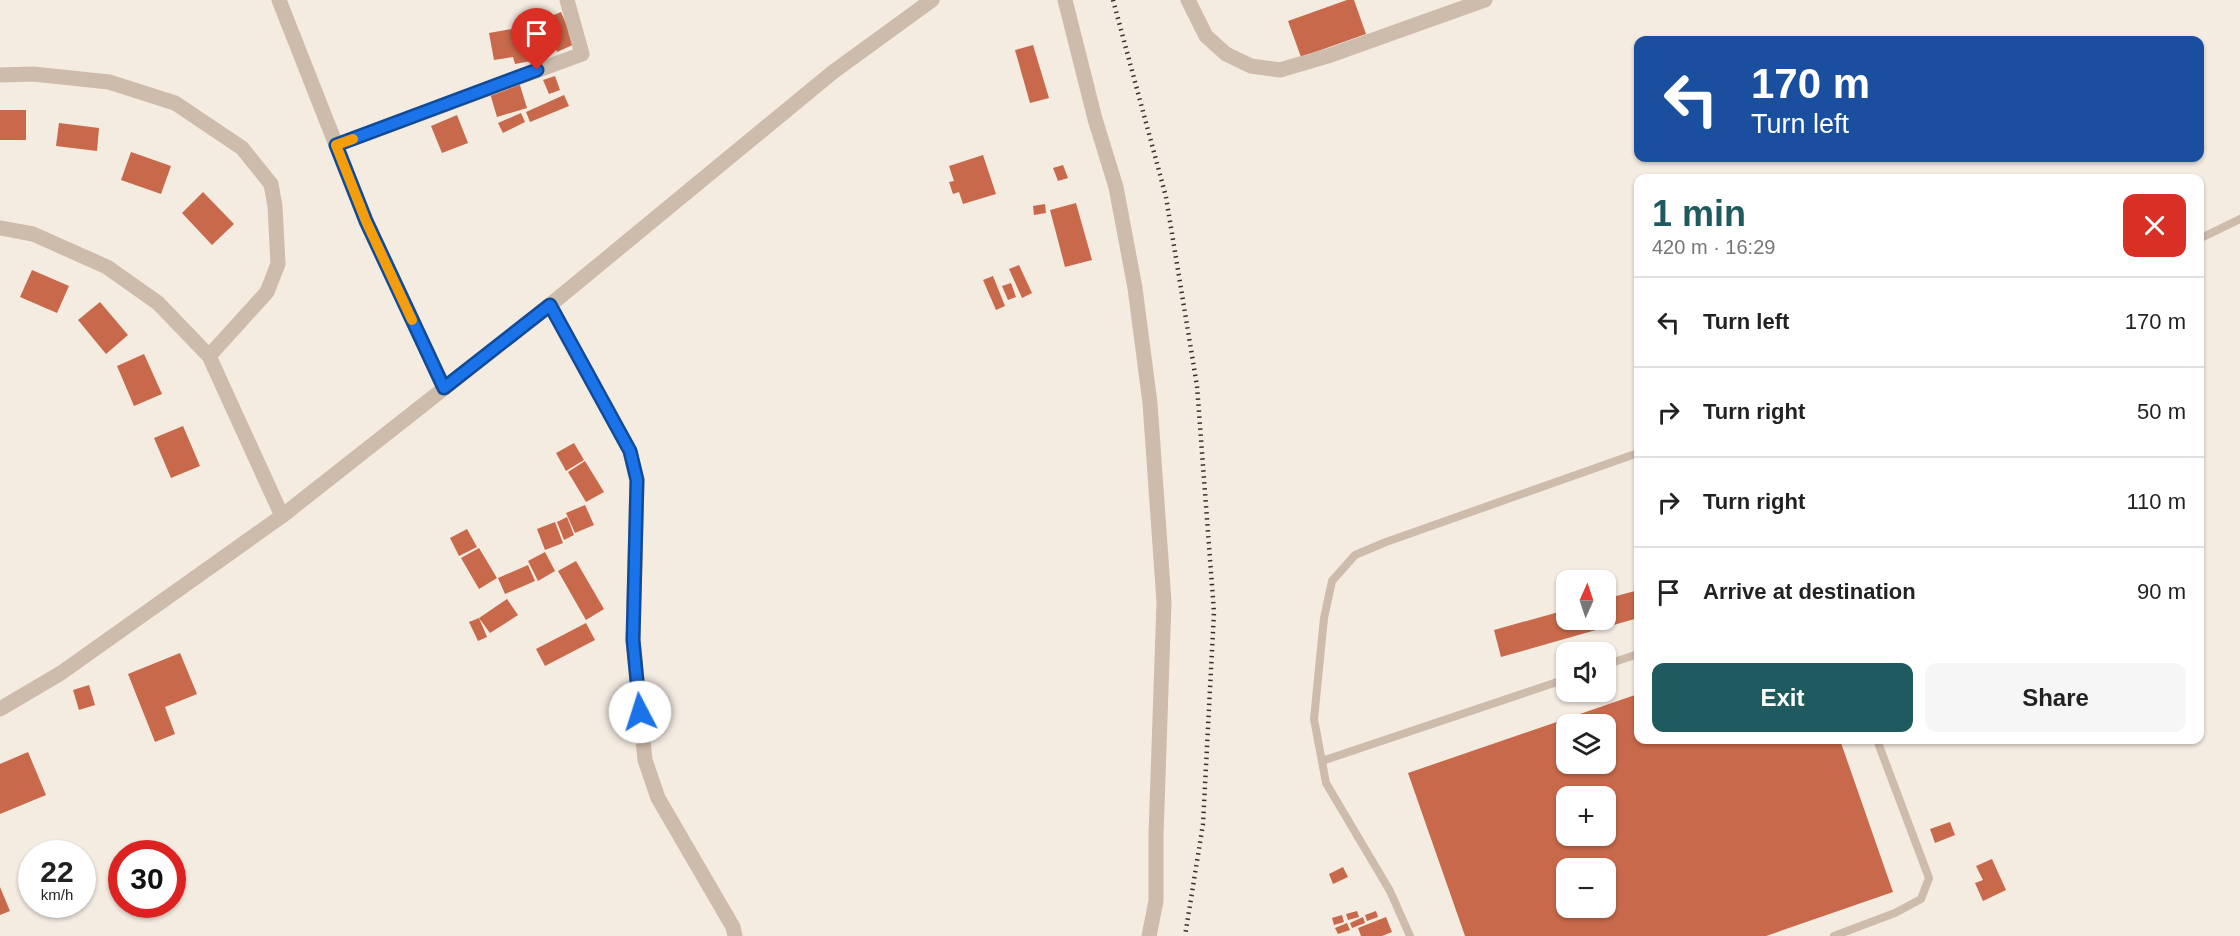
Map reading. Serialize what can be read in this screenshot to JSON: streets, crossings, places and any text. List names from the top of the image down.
{
  "north": "top",
  "page": {
    "turn": ["170 m", "Turn left"],
    "heading": ["1 min", "420 m · 16:29"],
    "list": [
      {
        "name": "Turn left",
        "value": "170 m"
      },
      {
        "name": "Turn right",
        "value": "50 m"
      },
      {
        "name": "Turn right",
        "value": "110 m"
      },
      {
        "name": "Arrive at destination",
        "value": "90 m"
      }
    ],
    "map_buttons": ["+", "−"],
    "buttons": ["Exit", "Share"],
    "speed": "22 km/h",
    "limit": "30"
  }
}
